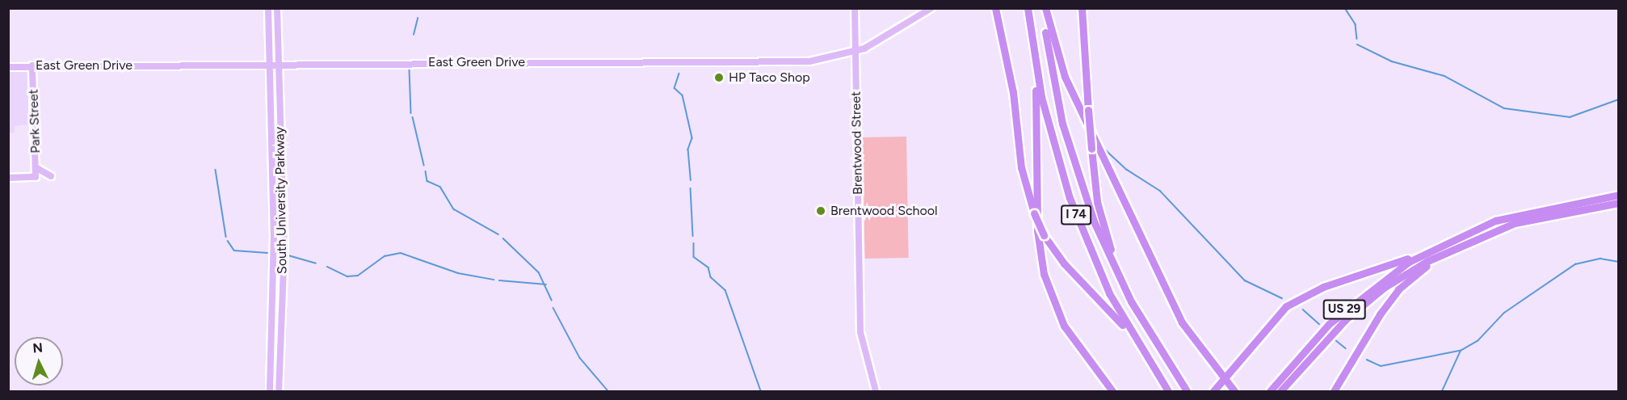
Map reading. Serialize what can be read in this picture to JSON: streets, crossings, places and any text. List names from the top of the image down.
{
  "streets": {
    "highway": ["I 74", "US 29"],
    "main road": [
      "East Green Drive",
      "Park Street",
      "Brentwood Street",
      "South University Parkway"
    ]
  },
  "crossings": [
    ["East Green Drive", "Park Street"],
    ["East Green Drive", "Brentwood Street"],
    ["East Green Drive", "South University Parkway"]
  ],
  "places": ["HP Taco Shop", "Brentwood School"],
  "north": "top"
}
